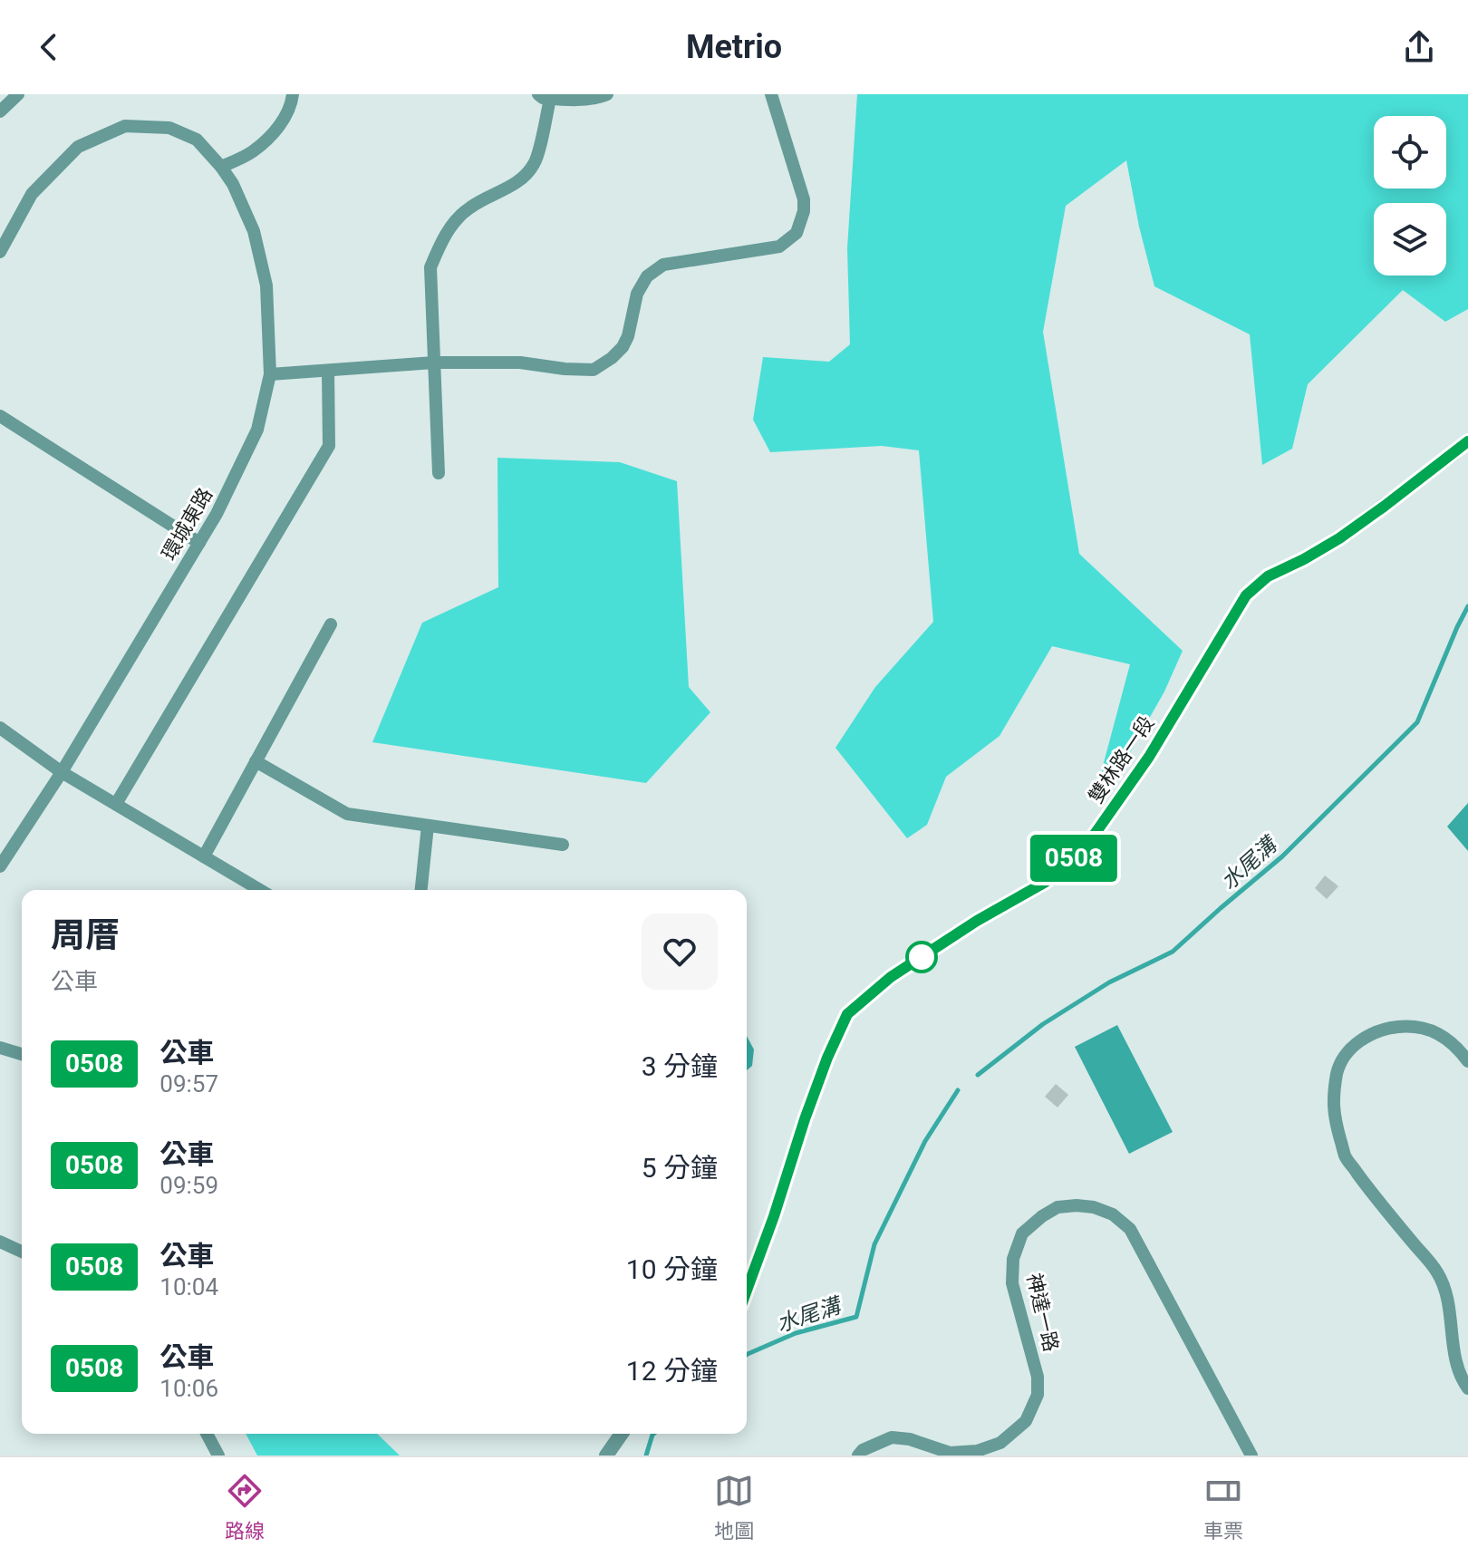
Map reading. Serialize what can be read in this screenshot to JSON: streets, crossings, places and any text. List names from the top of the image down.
{
  "streets": {
    "street": ["環城東路", "雙林路一段", "神達一路"]
  },
  "water": ["水尾溝"],
  "lines": ["bus line 0508"],
  "page": {
    "header": "Metrio",
    "on_map": "0508",
    "heading": ["周厝", "公車"],
    "list": [
      {
        "mark": "0508",
        "name": "公車",
        "note": "09:57",
        "value": "3 分鐘"
      },
      {
        "mark": "0508",
        "name": "公車",
        "note": "09:59",
        "value": "5 分鐘"
      },
      {
        "mark": "0508",
        "name": "公車",
        "note": "10:04",
        "value": "10 分鐘"
      },
      {
        "mark": "0508",
        "name": "公車",
        "note": "10:06",
        "value": "12 分鐘"
      }
    ],
    "tabs": ["路線", "地圖", "車票"]
  }
}
